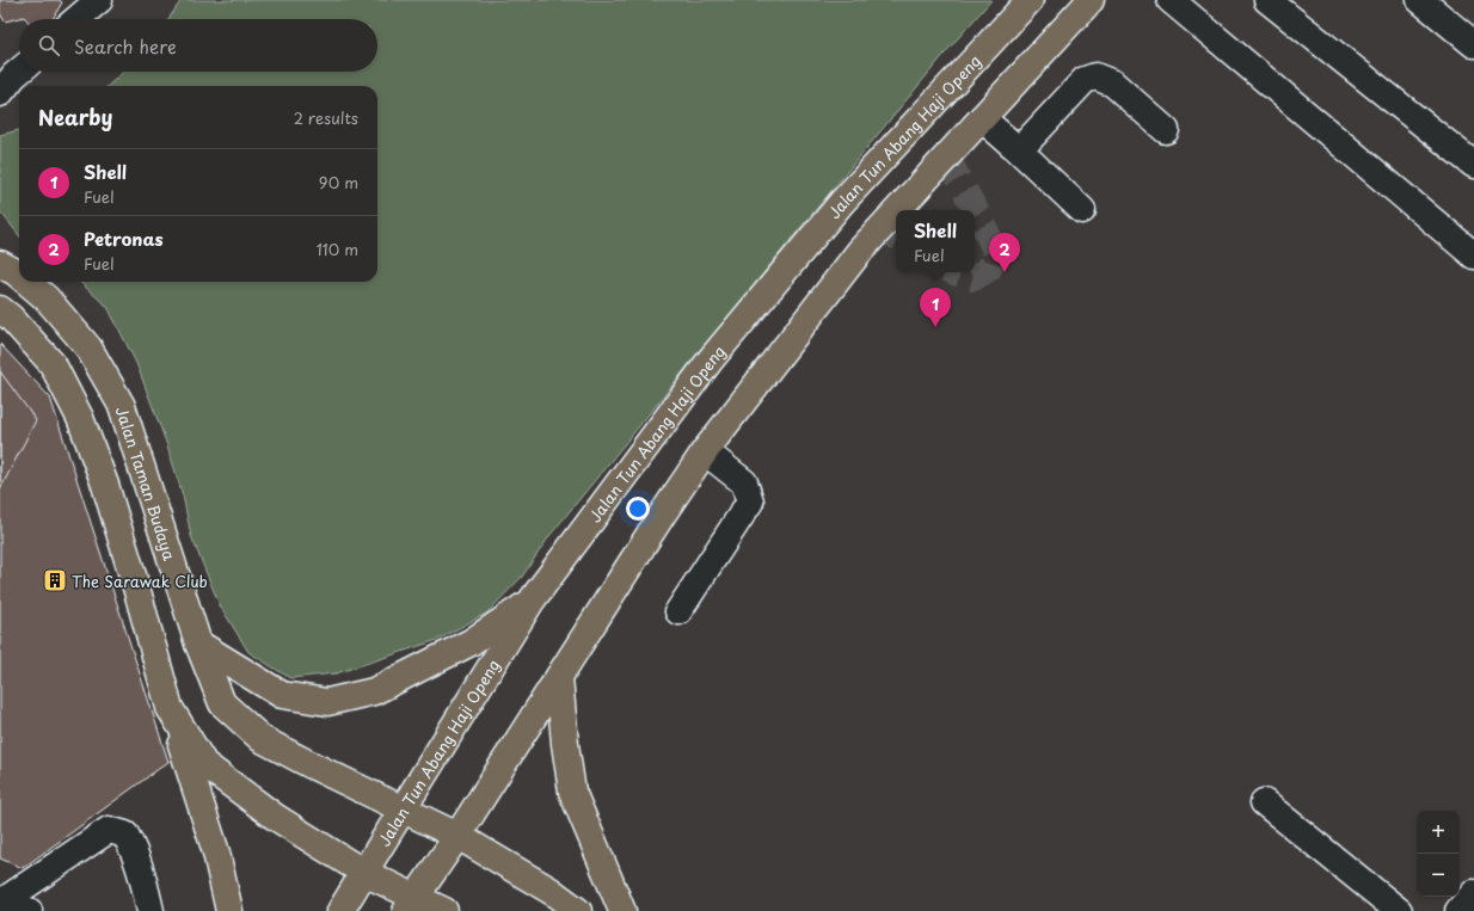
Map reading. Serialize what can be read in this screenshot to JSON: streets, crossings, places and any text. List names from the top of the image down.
{
  "streets": {
    "main road": ["Jalan Tun Abang Haji Openg", "Jalan Taman Budaya"]
  },
  "crossings": [
    ["Jalan Tun Abang Haji Openg", "Jalan Taman Budaya"]
  ],
  "places": {
    "building": ["The Sarawak Club"]
  },
  "page": {
    "search": "Search here",
    "heading": ["Nearby", "2 results"],
    "list": [
      {
        "mark": "1",
        "name": "Shell",
        "note": "Fuel",
        "value": "90 m"
      },
      {
        "mark": "2",
        "name": "Petronas",
        "note": "Fuel",
        "value": "110 m"
      }
    ],
    "popup": ["Shell", "Fuel"],
    "pins": ["2", "1"],
    "map_buttons": ["+", "−"]
  }
}
